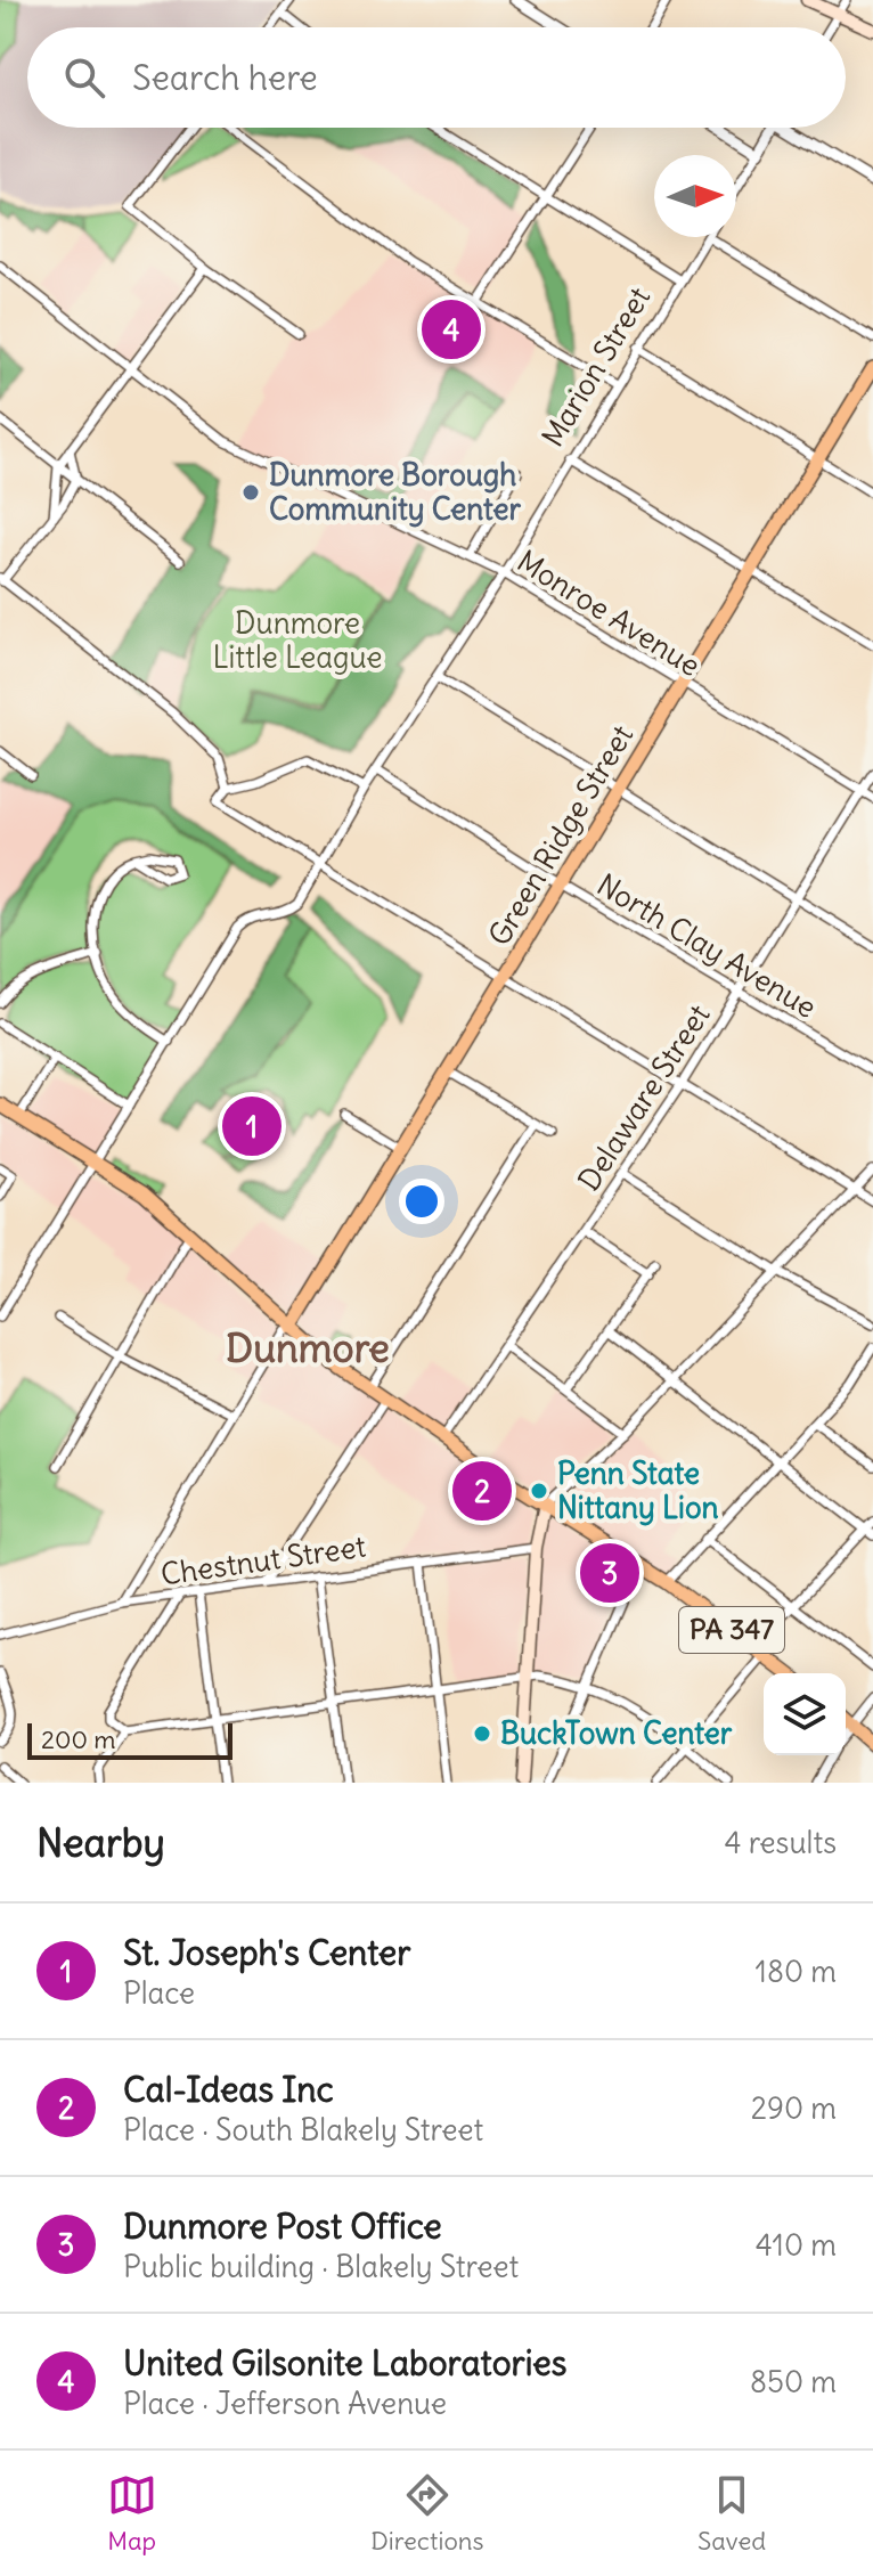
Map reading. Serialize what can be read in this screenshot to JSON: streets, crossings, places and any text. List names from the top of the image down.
{
  "streets": {
    "main road": ["Green Ridge Street", "PA 347"],
    "street": [
      "Marion Street",
      "Monroe Avenue",
      "North Clay Avenue",
      "Delaware Street",
      "Chestnut Street"
    ]
  },
  "crossings": [
    ["Marion Street", "Monroe Avenue"],
    ["Marion Street", "North Clay Avenue"],
    ["Monroe Avenue", "Green Ridge Street"],
    ["Monroe Avenue", "Delaware Street"],
    ["Green Ridge Street", "North Clay Avenue"],
    ["Green Ridge Street", "PA 347"],
    ["North Clay Avenue", "Delaware Street"],
    ["Delaware Street", "PA 347"]
  ],
  "districts": ["Dunmore"],
  "parks": ["Dunmore Little League"],
  "places": ["Dunmore Borough Community Center", "Penn State Nittany Lion", "BuckTown Center"],
  "scale_bar": "200 m",
  "north": "right",
  "page": {
    "search": "Search here",
    "pins": [
      "4",
      "1",
      "2",
      "3"
    ],
    "scale": "200 m",
    "heading": ["Nearby", "4 results"],
    "list": [
      {
        "mark": "1",
        "name": "St. Joseph's Center",
        "note": "Place",
        "value": "180 m"
      },
      {
        "mark": "2",
        "name": "Cal-Ideas Inc",
        "note": "Place · South Blakely Street",
        "value": "290 m"
      },
      {
        "mark": "3",
        "name": "Dunmore Post Office",
        "note": "Public building · Blakely Street",
        "value": "410 m"
      },
      {
        "mark": "4",
        "name": "United Gilsonite Laboratories",
        "note": "Place · Jefferson Avenue",
        "value": "850 m"
      }
    ],
    "nav": ["Map", "Directions", "Saved"]
  }
}
